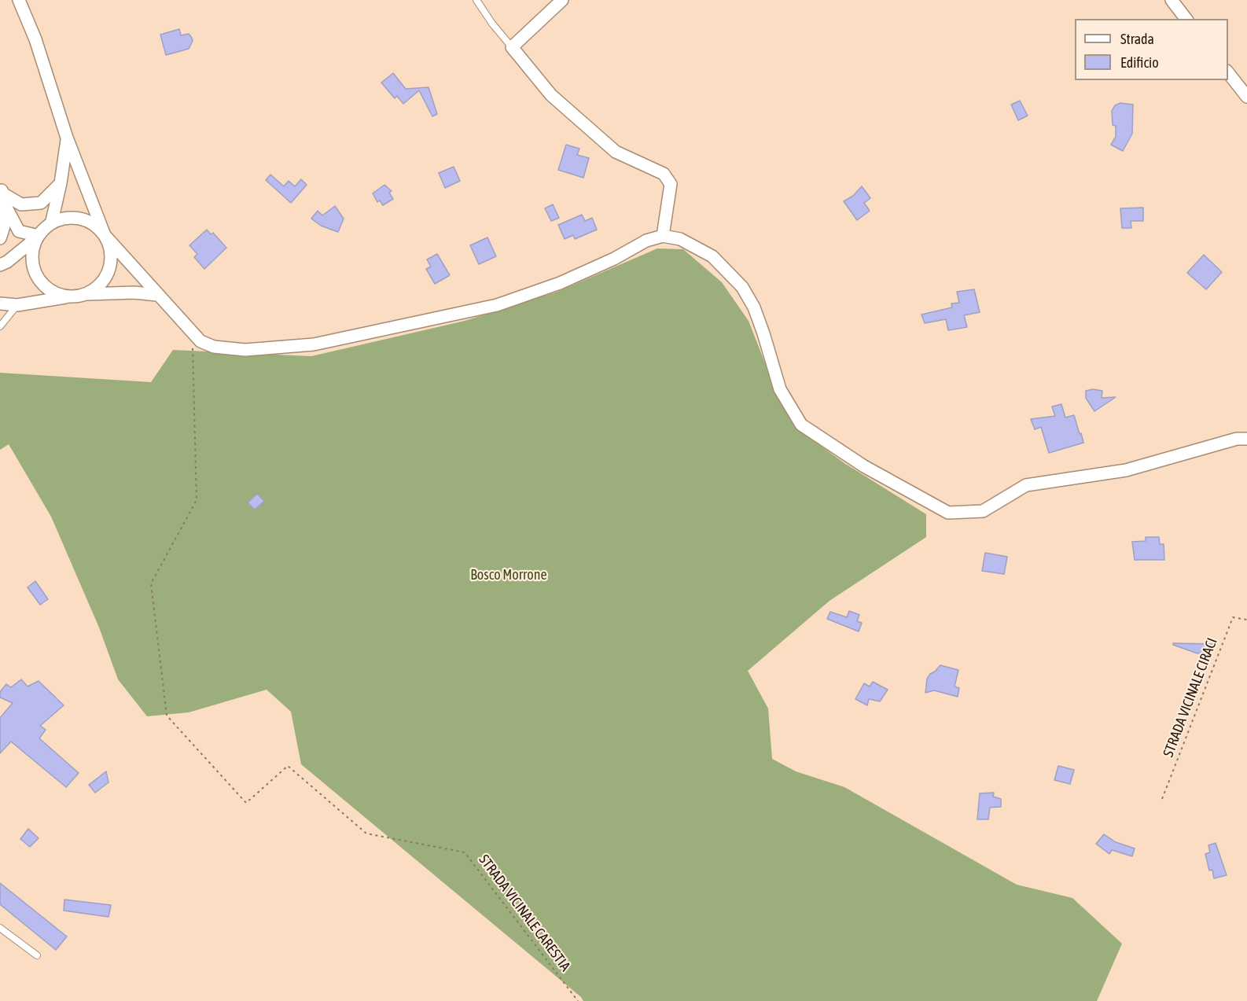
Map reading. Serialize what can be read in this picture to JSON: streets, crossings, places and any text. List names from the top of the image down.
{
  "streets": {
    "path": ["STRADA VICINALE CIRACI", "STRADA VICINALE CARESTIA"]
  },
  "parks": ["Bosco Morrone"],
  "legend": ["Strada", "Edificio"]
}
